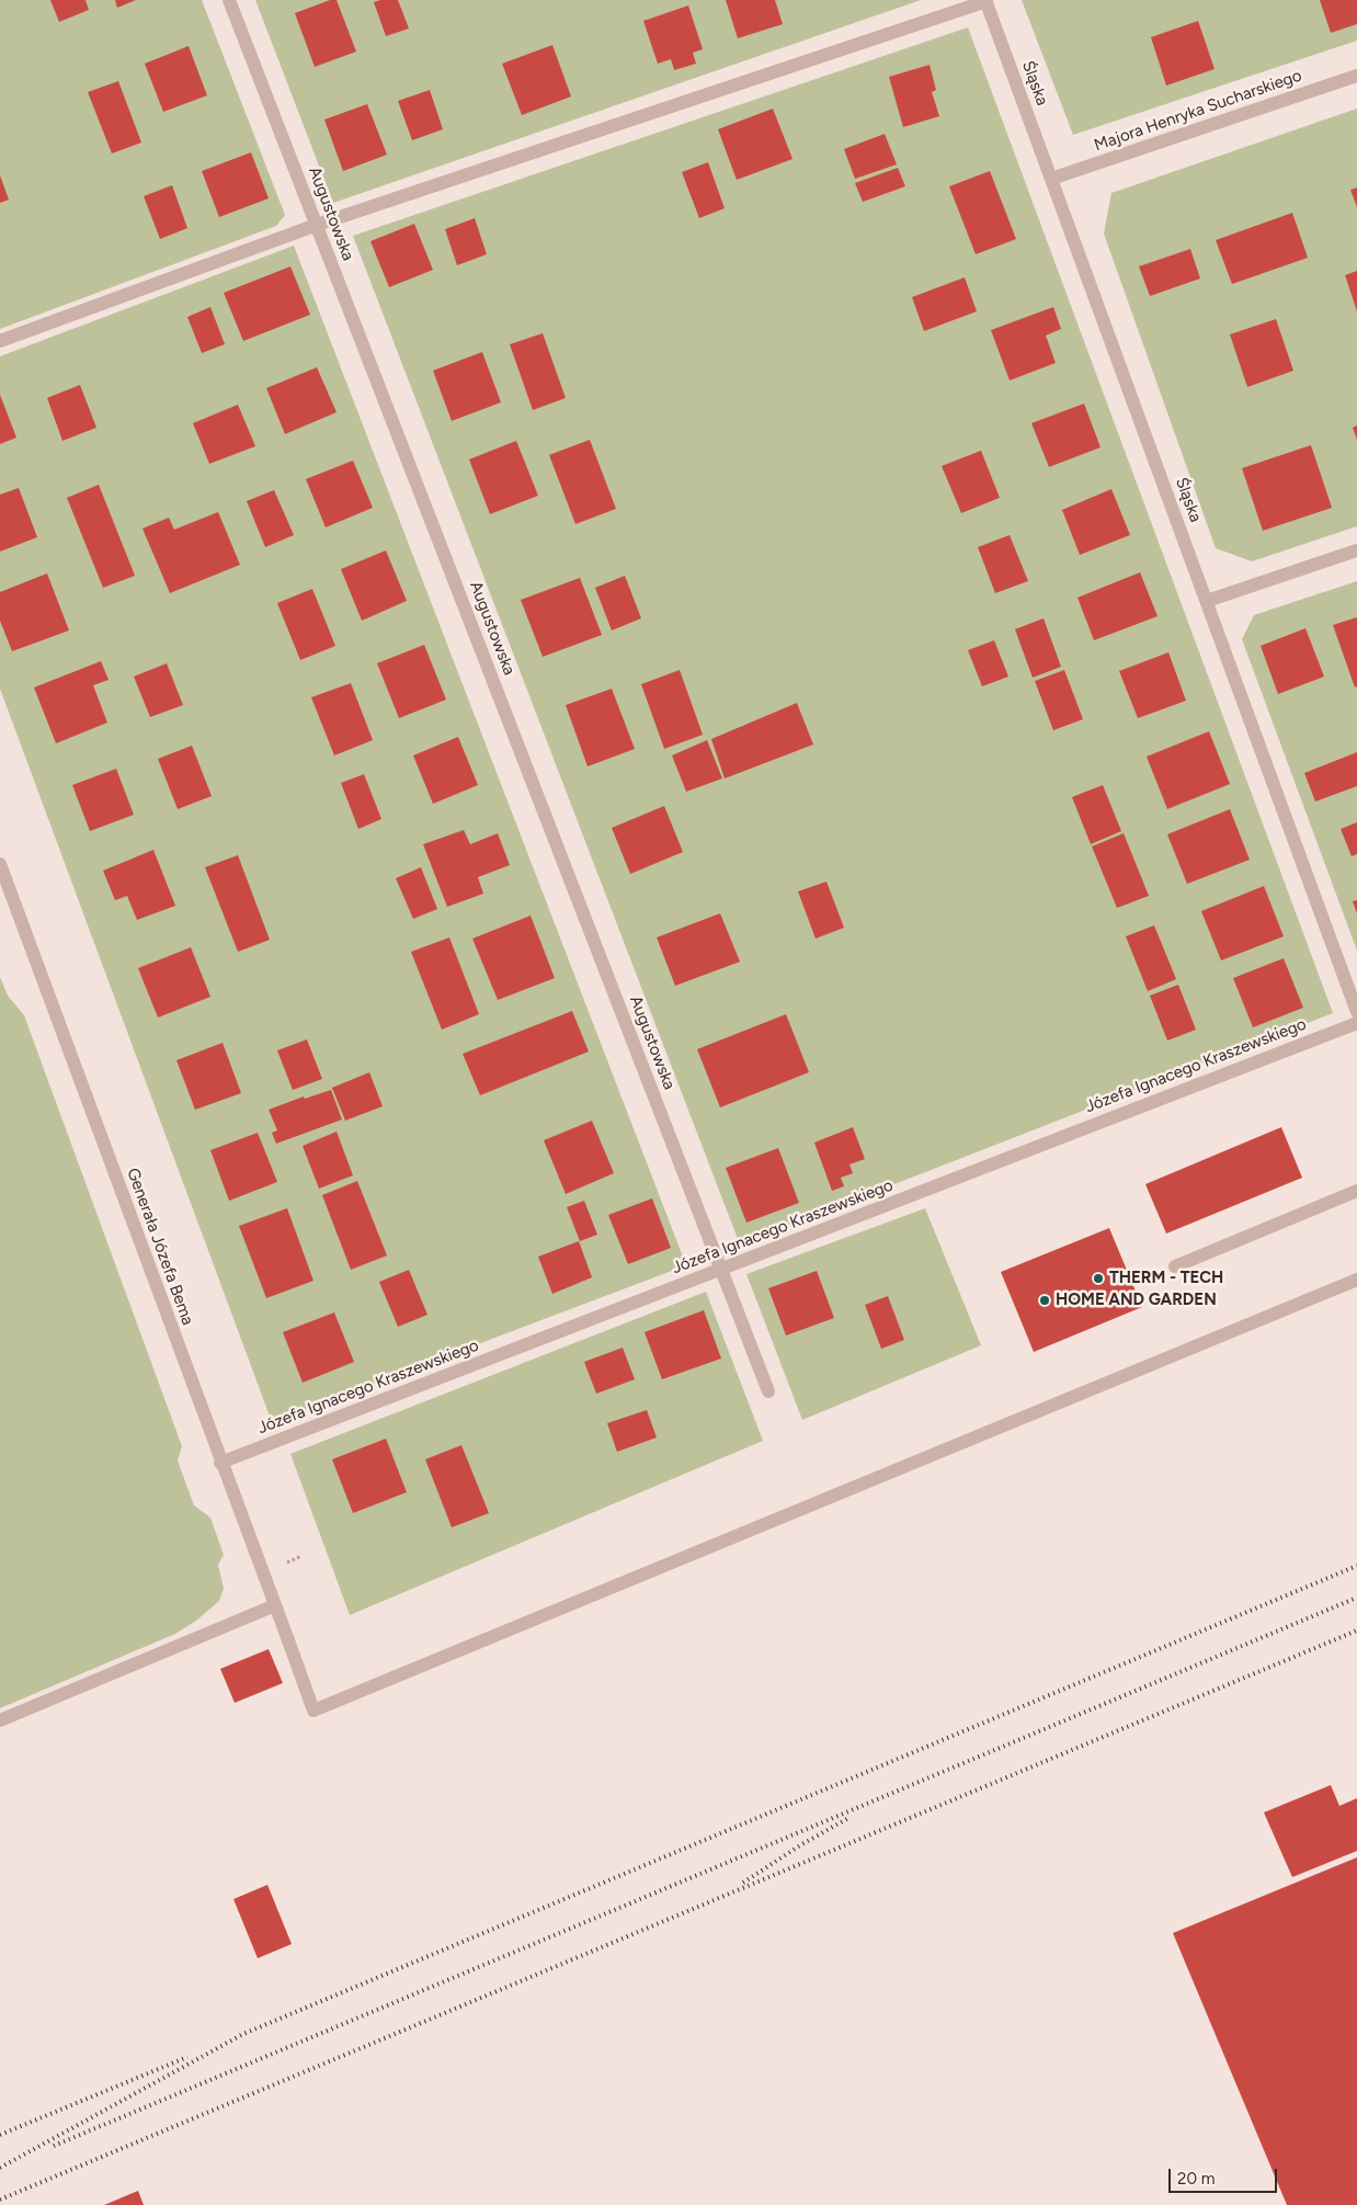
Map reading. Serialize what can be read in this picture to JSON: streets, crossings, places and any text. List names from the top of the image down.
{
  "streets": {
    "street": [
      "Śląska",
      "Majora Henryka Sucharskiego",
      "Augustowska",
      "Józefa Ignacego Kraszewskiego",
      "Generała Józefa Bema"
    ]
  },
  "crossings": [
    ["Śląska", "Majora Henryka Sucharskiego"],
    ["Augustowska", "Józefa Ignacego Kraszewskiego"],
    ["Józefa Ignacego Kraszewskiego", "Generała Józefa Bema"]
  ],
  "places": ["THERM - TECH", "HOME AND GARDEN"],
  "scale_bar": "20 m"
}
